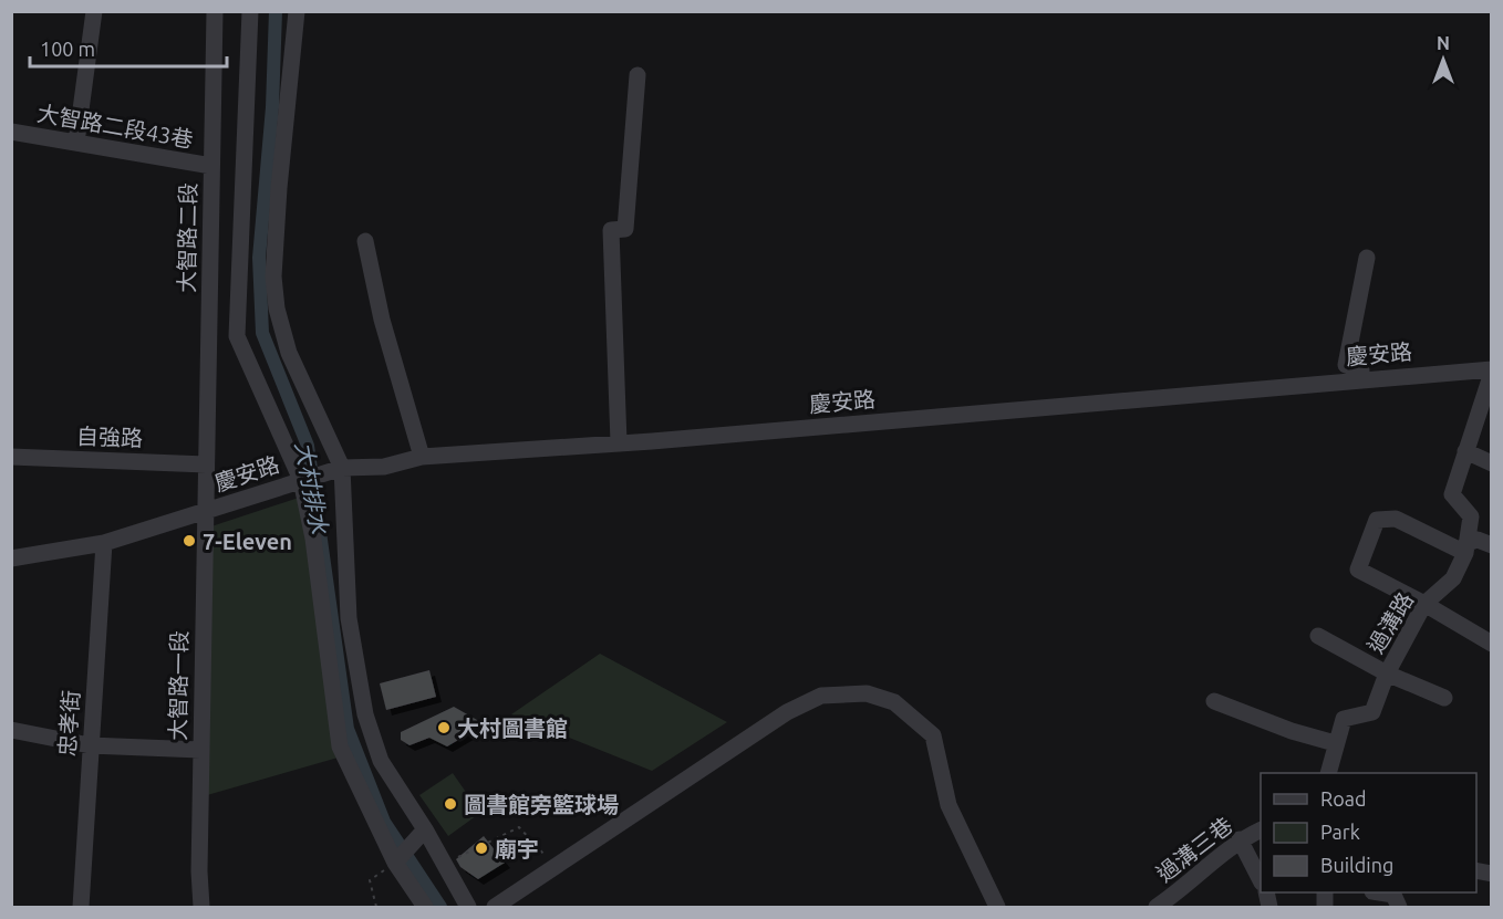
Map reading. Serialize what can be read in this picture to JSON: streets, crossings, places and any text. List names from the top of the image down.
{
  "streets": {
    "street": [
      "大智路二段43巷",
      "大智路二段",
      "慶安路",
      "自強路",
      "過溝路",
      "大智路一段",
      "忠孝街",
      "過溝三巷"
    ]
  },
  "crossings": [
    ["大智路二段43巷", "大智路二段"],
    ["大智路二段", "自強路"],
    ["大智路二段", "大智路一段"],
    ["慶安路", "過溝路"],
    ["慶安路", "大智路一段"],
    ["慶安路", "忠孝街"],
    ["自強路", "大智路一段"]
  ],
  "water": ["大村排水"],
  "places": [
    "7-Eleven",
    "大村圖書館",
    "圖書館旁籃球場",
    "廟宇"
  ],
  "legend": ["Road", "Park", "Building"],
  "scale_bar": "100 m",
  "north": "top"
}
